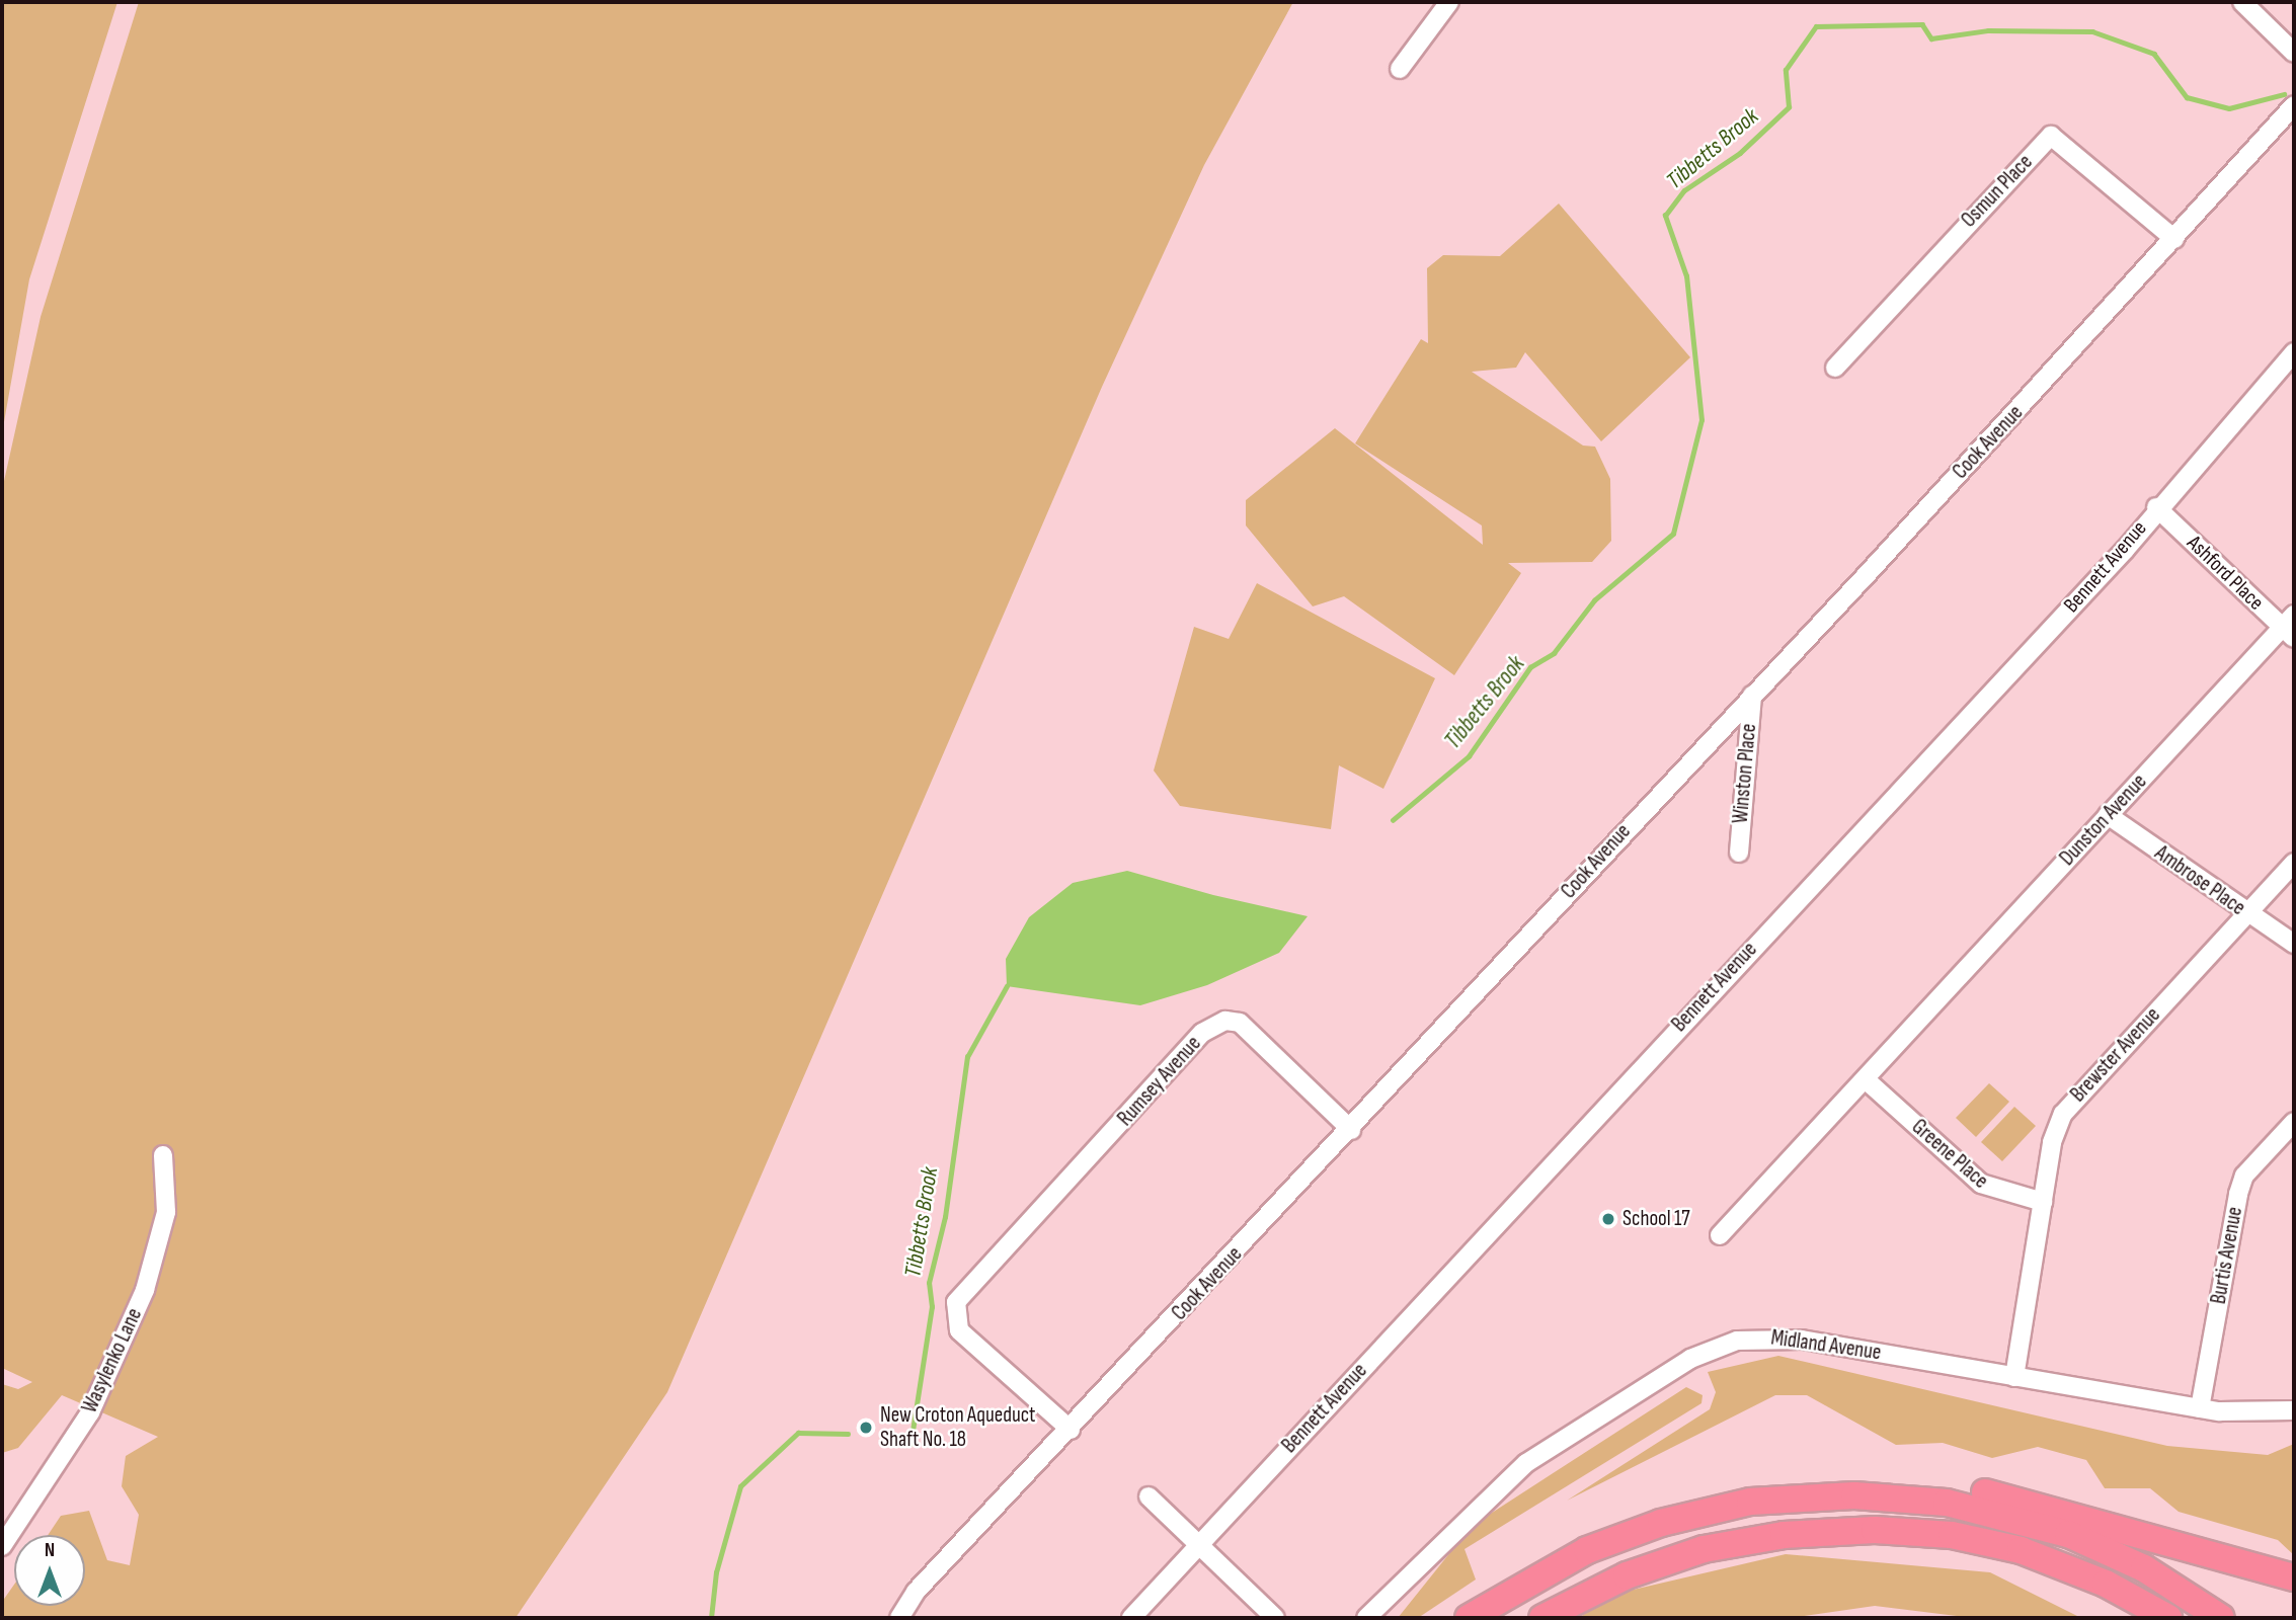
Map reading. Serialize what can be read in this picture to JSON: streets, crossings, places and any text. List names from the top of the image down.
{
  "streets": {
    "street": [
      "Osmun Place",
      "Cook Avenue",
      "Bennett Avenue",
      "Ashford Place",
      "Winston Place",
      "Dunston Avenue",
      "Ambrose Place",
      "Brewster Avenue",
      "Rumsey Avenue",
      "Greene Place",
      "Burtis Avenue",
      "Midland Avenue",
      "Wasylenko Lane"
    ]
  },
  "crossings": [
    ["Osmun Place", "Cook Avenue"],
    ["Cook Avenue", "Winston Place"],
    ["Cook Avenue", "Rumsey Avenue"],
    ["Bennett Avenue", "Ashford Place"],
    ["Ashford Place", "Dunston Avenue"],
    ["Dunston Avenue", "Ambrose Place"],
    ["Dunston Avenue", "Greene Place"],
    ["Ambrose Place", "Brewster Avenue"],
    ["Brewster Avenue", "Greene Place"],
    ["Brewster Avenue", "Midland Avenue"],
    ["Burtis Avenue", "Midland Avenue"]
  ],
  "water": ["Tibbetts Brook"],
  "places": ["School 17", "New Croton Aqueduct Shaft No. 18"],
  "north": "top"
}
